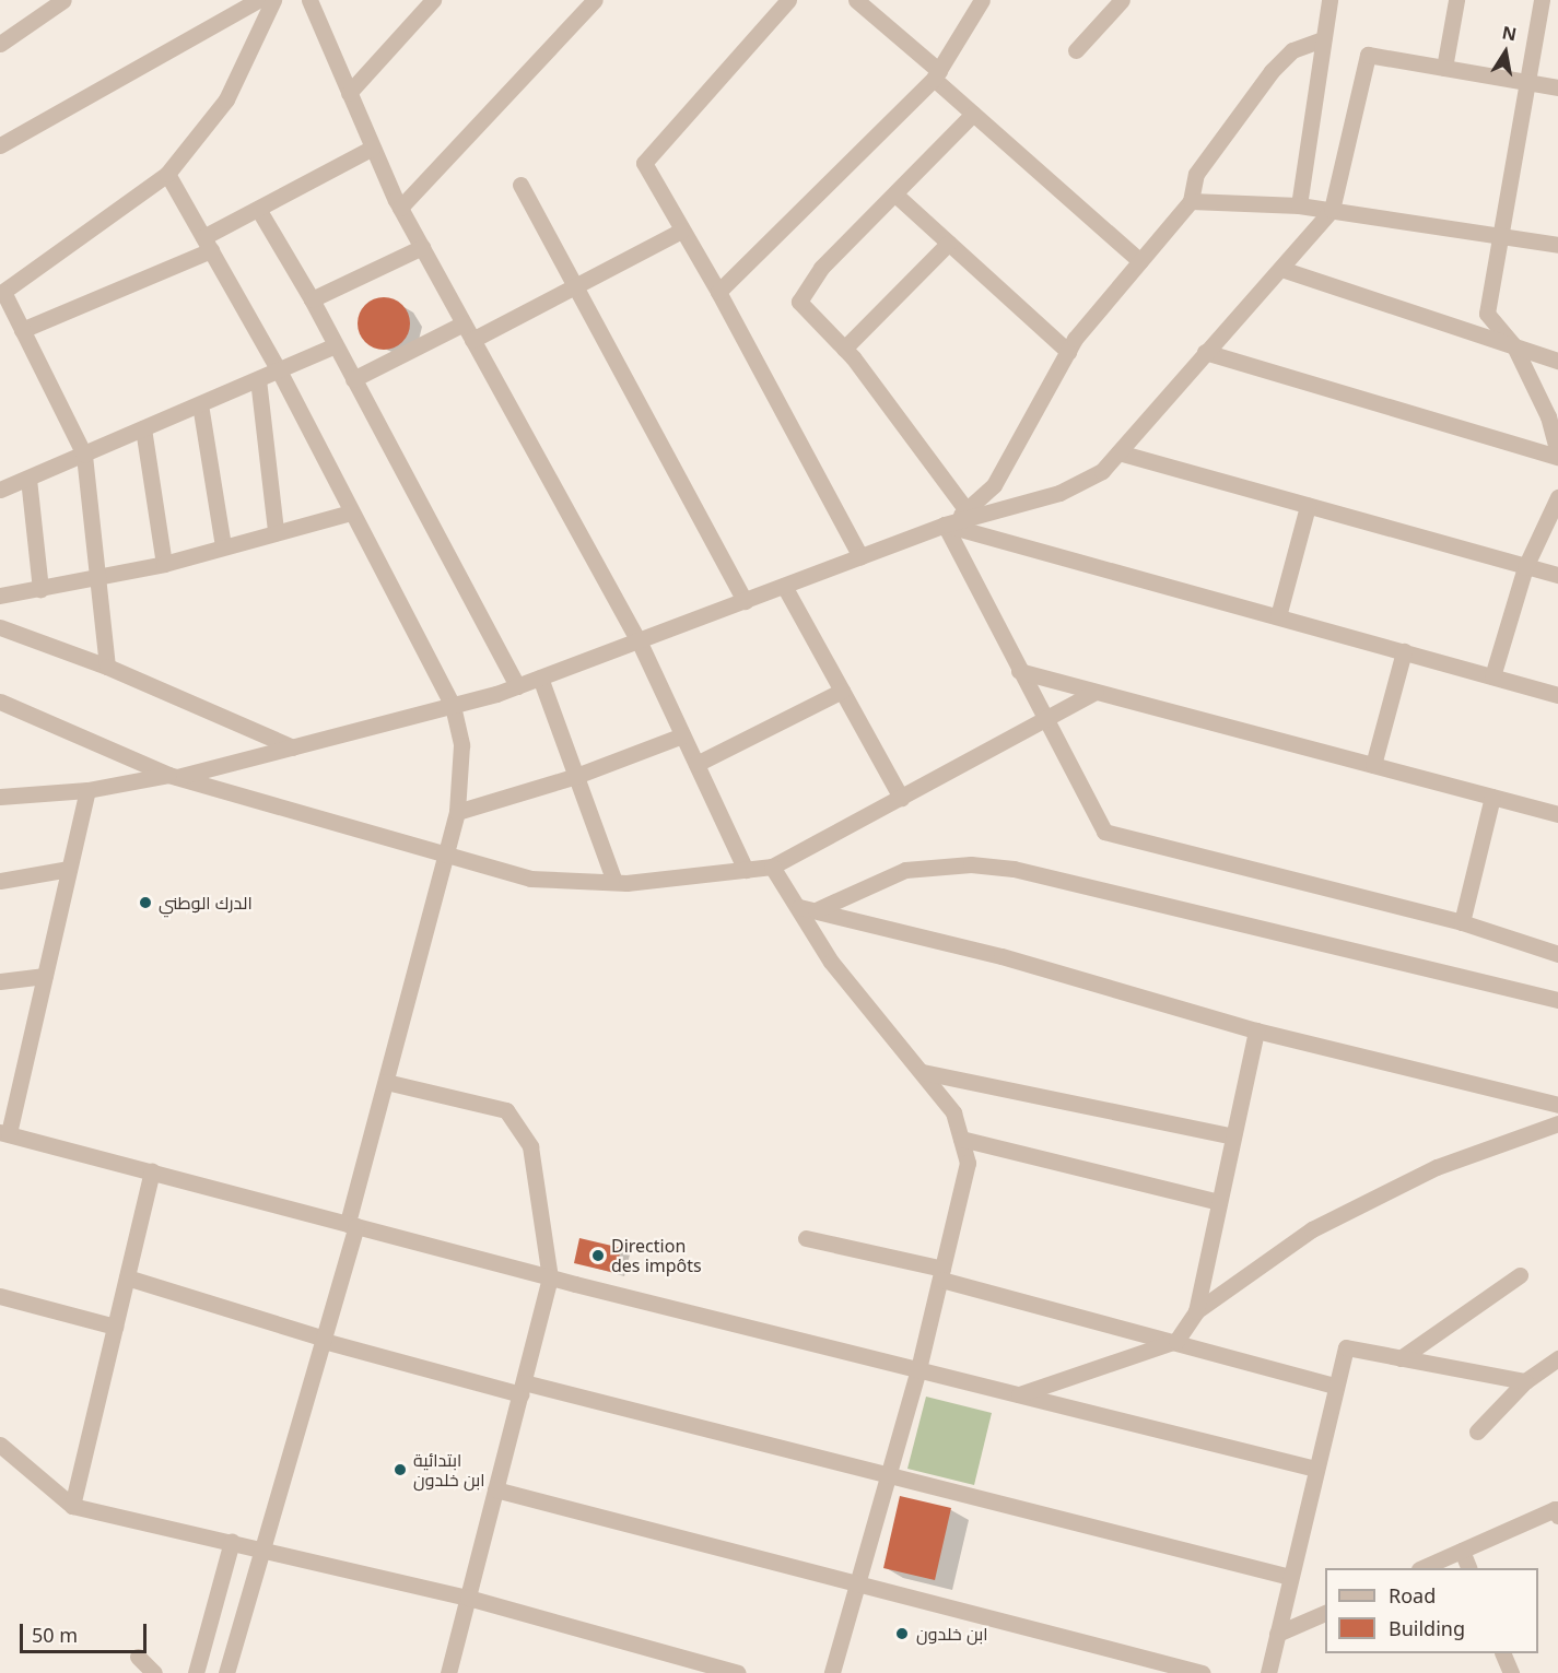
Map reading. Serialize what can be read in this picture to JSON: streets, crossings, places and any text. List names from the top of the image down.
{
  "places": [
    "الدرك الوطني",
    "Direction des impôts",
    "ابتدائية ابن خلدون",
    "ابن خلدون"
  ],
  "legend": ["Road", "Building"],
  "scale_bar": "50 m",
  "north": "top"
}
